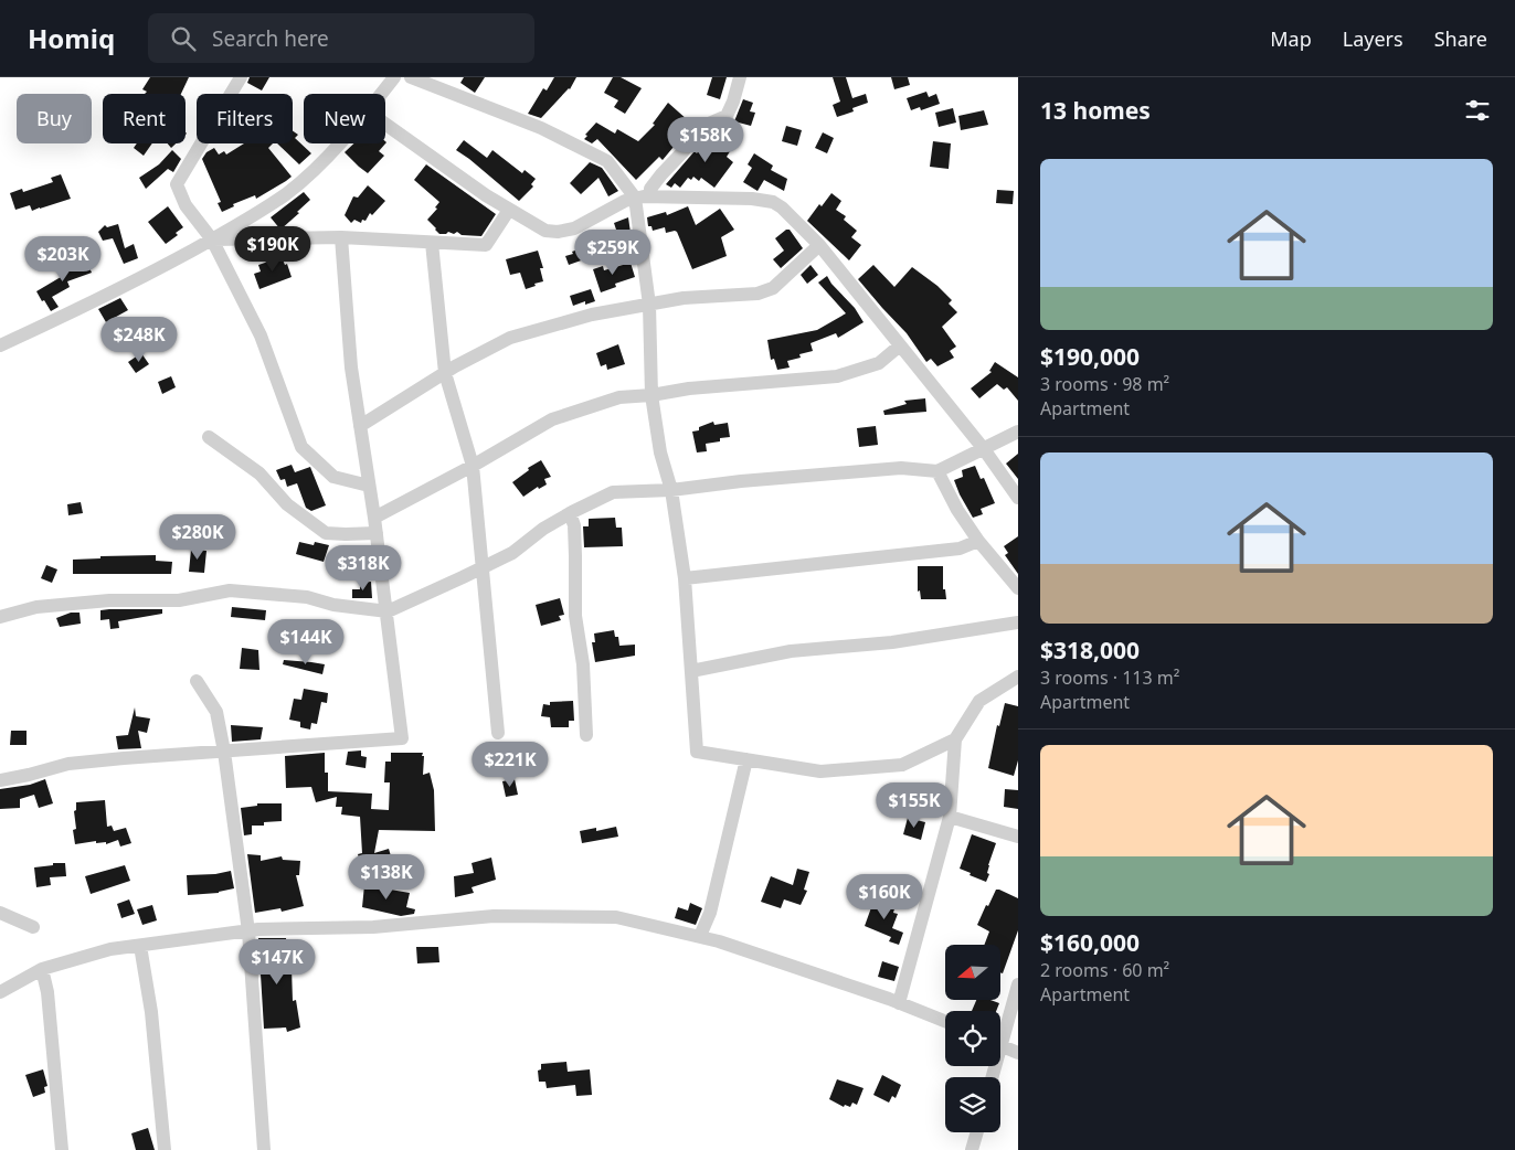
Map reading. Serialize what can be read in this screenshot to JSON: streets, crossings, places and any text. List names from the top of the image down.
{
  "north": "left",
  "page": {
    "header": "Homiq",
    "search": "Search here",
    "nav": ["Map", "Layers", "Share"],
    "heading": "13 homes",
    "chip": [
      "Buy",
      "Rent",
      "Filters",
      "New"
    ],
    "price": [
      "$158K",
      "$190K",
      "$259K",
      "$203K",
      "$248K",
      "$280K",
      "$318K",
      "$144K",
      "$221K",
      "$155K",
      "$138K",
      "$160K",
      "$147K"
    ],
    "list": [
      {
        "name": "$190,000",
        "note": "3 rooms · 98 m² · Apartment"
      },
      {
        "name": "$318,000",
        "note": "3 rooms · 113 m² · Apartment"
      },
      {
        "name": "$160,000",
        "note": "2 rooms · 60 m² · Apartment"
      }
    ]
  }
}
